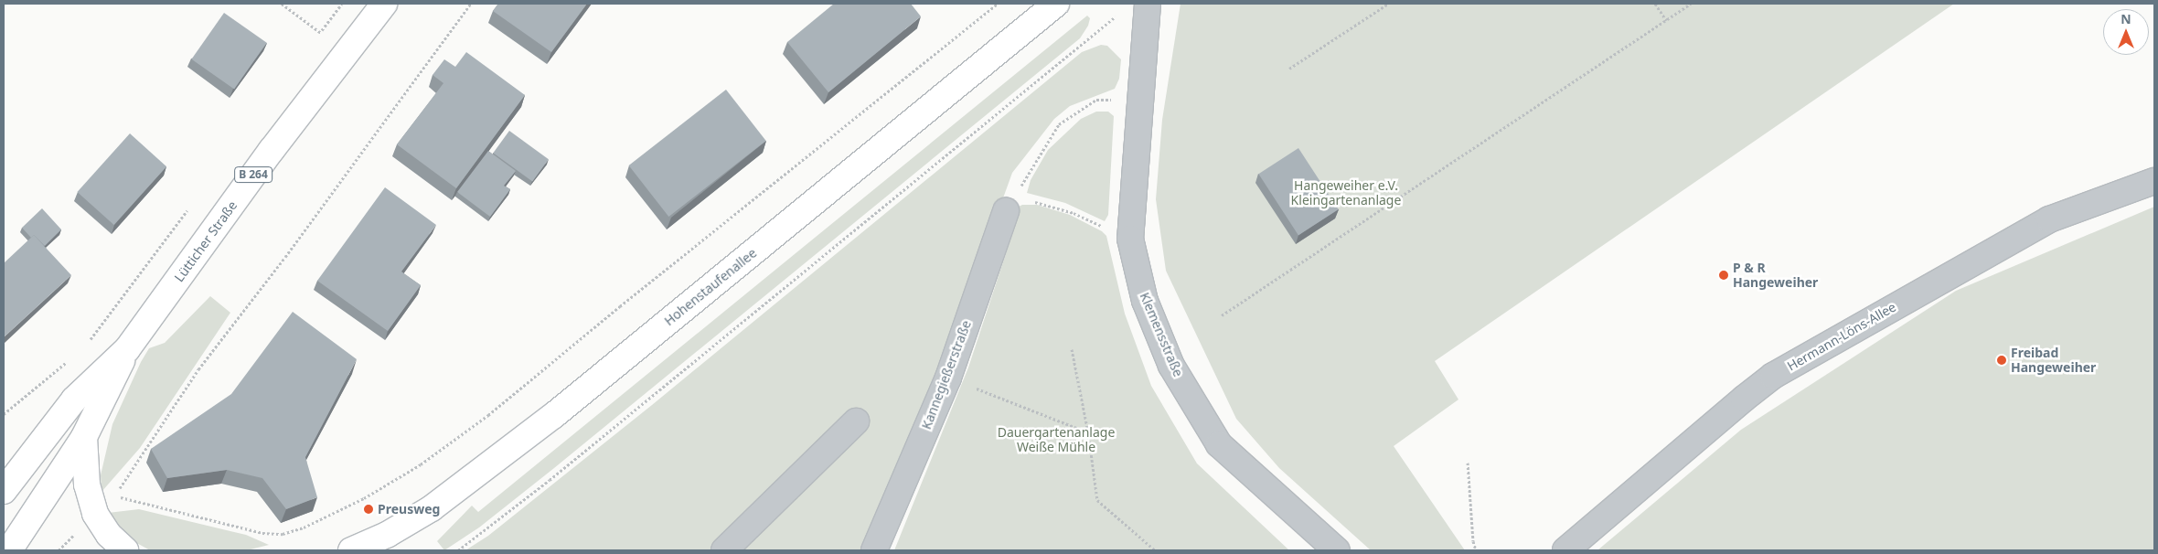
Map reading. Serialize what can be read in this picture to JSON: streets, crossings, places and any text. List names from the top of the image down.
{
  "streets": {
    "main road": ["B 264", "Lütticher Straße", "Hohenstaufenallee"],
    "street": ["Klemensstraße", "Hermann-Löns-Allee", "Kannegießerstraße"]
  },
  "parks": ["Hangeweiher e.V. Kleingartenanlage", "Dauergartenanlage Weiße Mühle"],
  "places": ["P & R Hangeweiher", "Freibad Hangeweiher", "Preusweg"],
  "north": "top"
}
